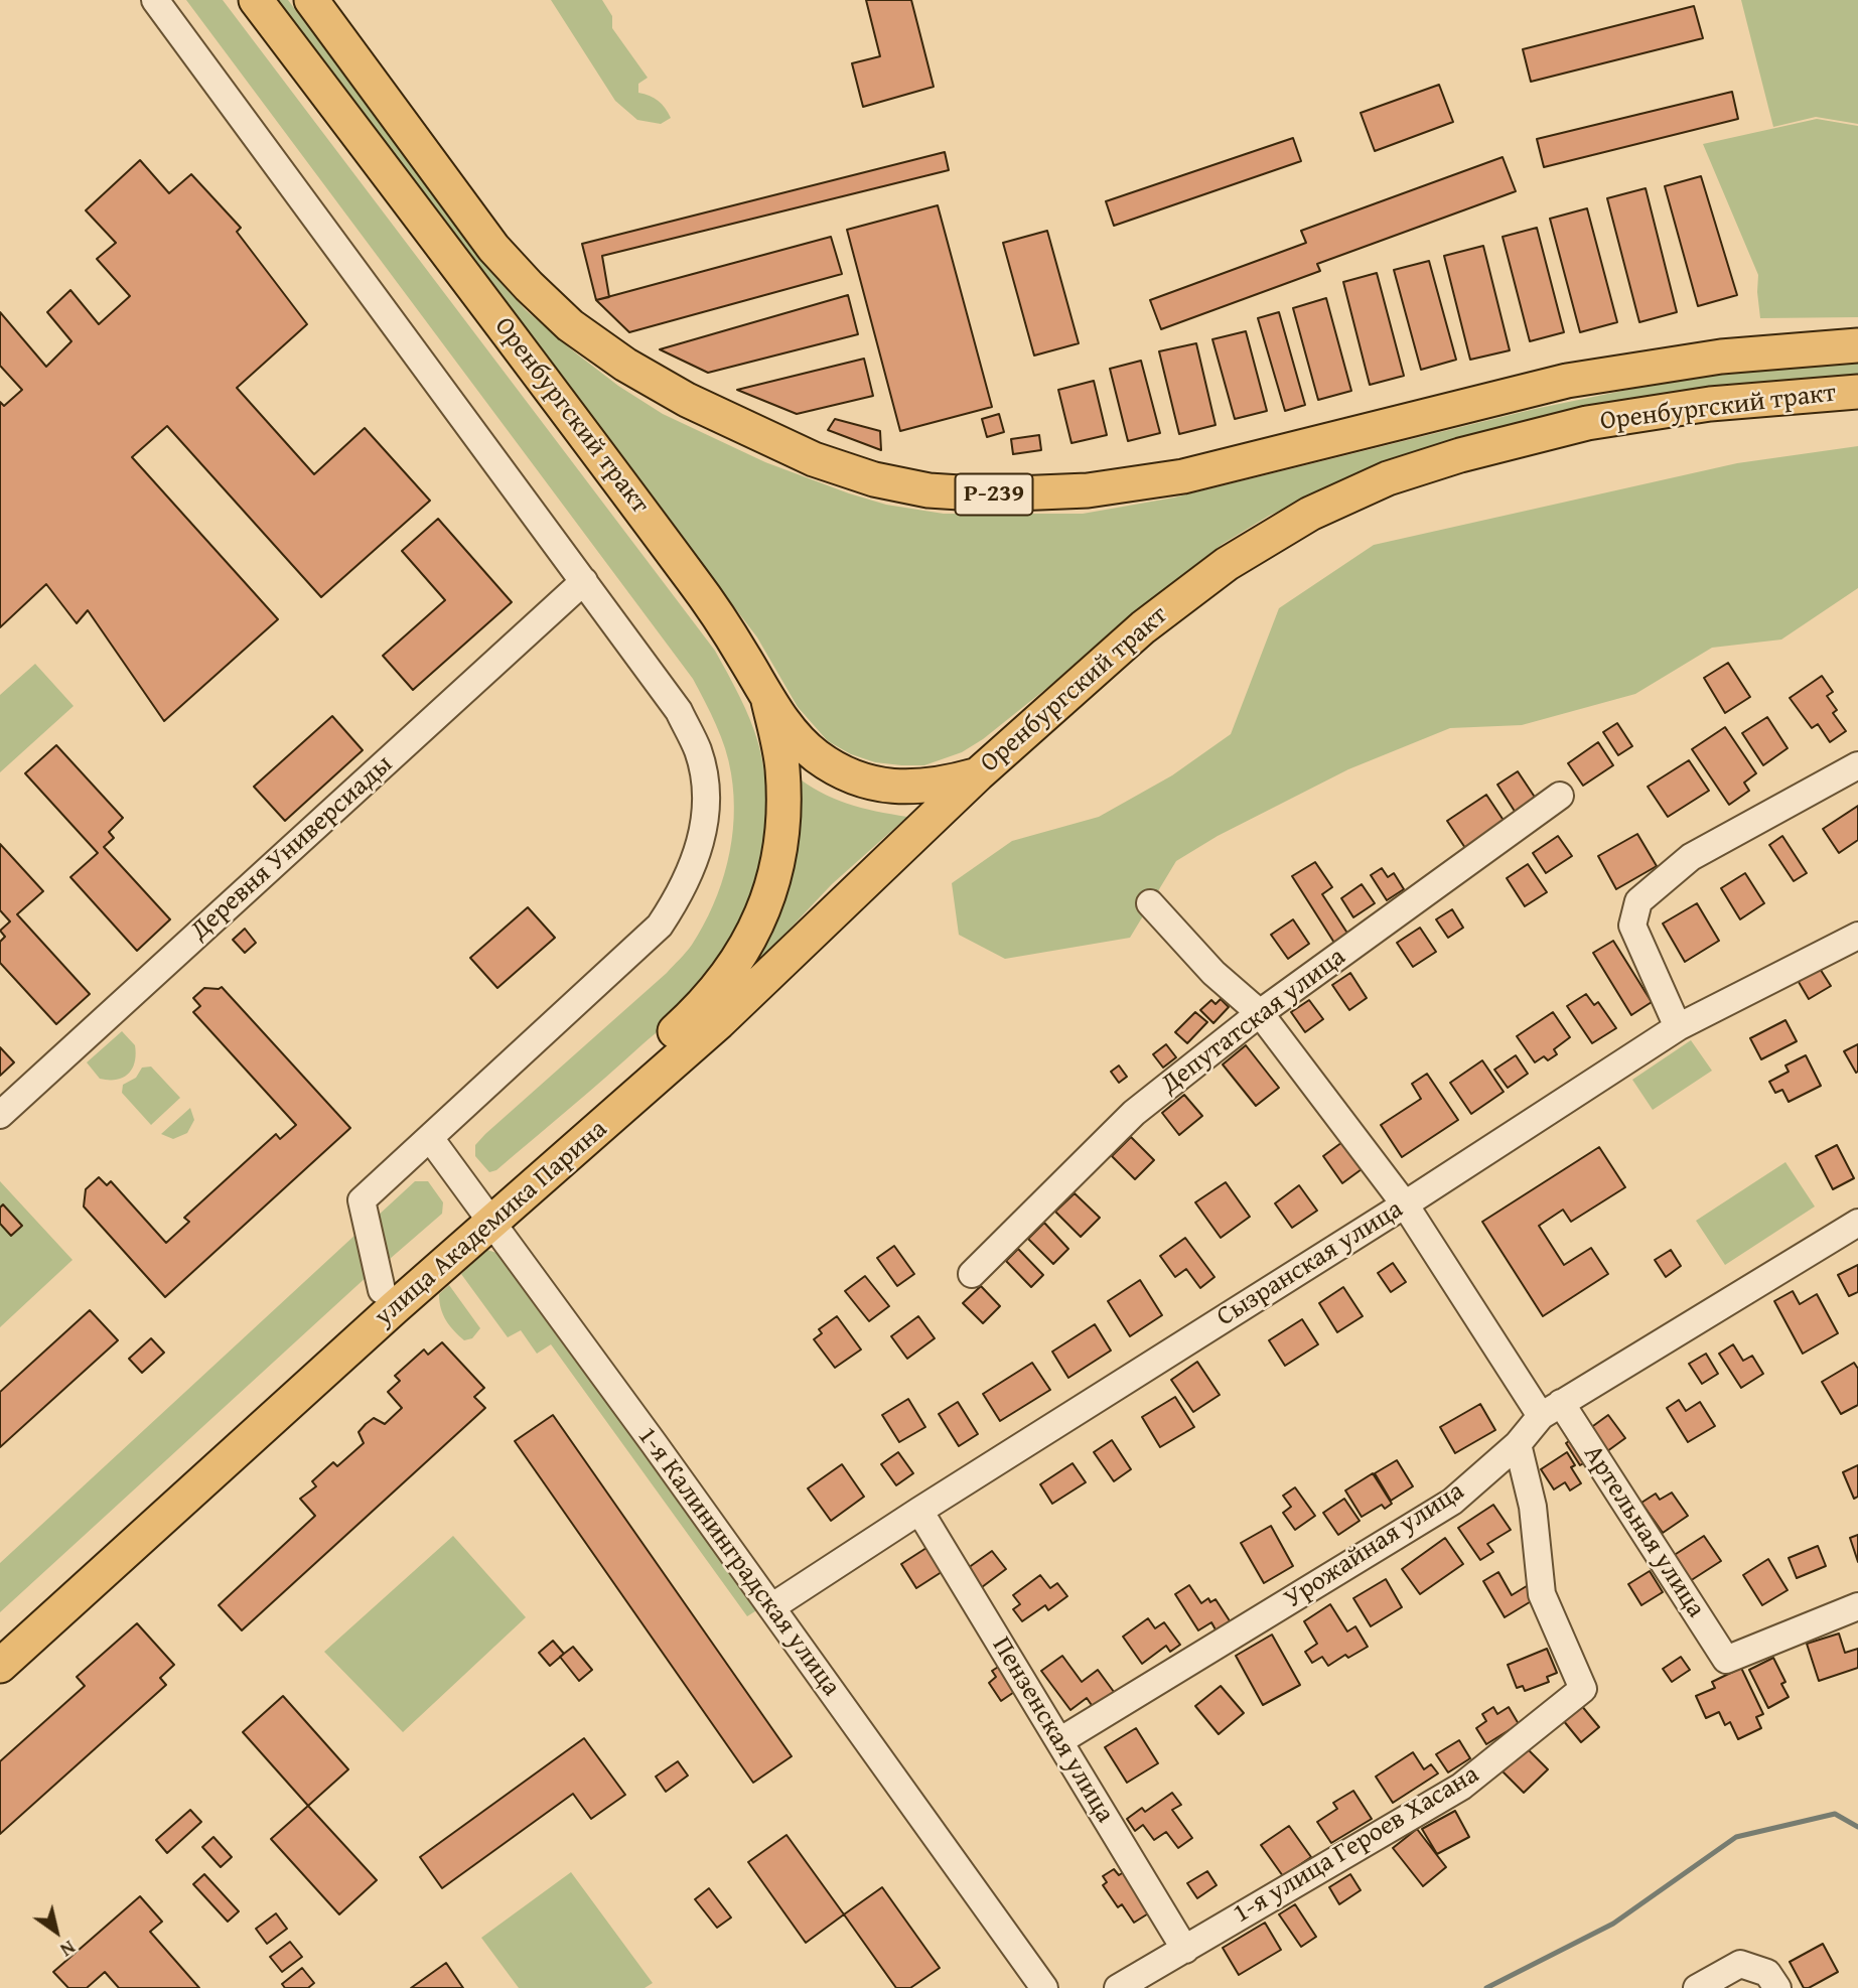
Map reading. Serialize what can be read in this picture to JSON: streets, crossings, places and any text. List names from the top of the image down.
{
  "streets": {
    "main road": ["Оренбургский тракт", "Р-239", "улица Академика Парина"],
    "street": [
      "Деревня Универсиады",
      "Депутатская улица",
      "Сызранская улица",
      "Артельная улица",
      "Урожайная улица",
      "1-я Калининградская улица",
      "Пензенская улица",
      "1-я улица Героев Хасана"
    ]
  },
  "crossings": [
    ["Оренбургский тракт", "улица Академика Парина"],
    ["Депутатская улица", "Артельная улица"],
    ["улица Академика Парина", "1-я Калининградская улица"],
    ["Сызранская улица", "Артельная улица"],
    ["Сызранская улица", "1-я Калининградская улица"],
    ["Сызранская улица", "Пензенская улица"],
    ["Артельная улица", "Урожайная улица"],
    ["Урожайная улица", "Пензенская улица"],
    ["Урожайная улица", "1-я улица Героев Хасана"],
    ["Пензенская улица", "1-я улица Героев Хасана"]
  ],
  "north": "bottom right"
}
